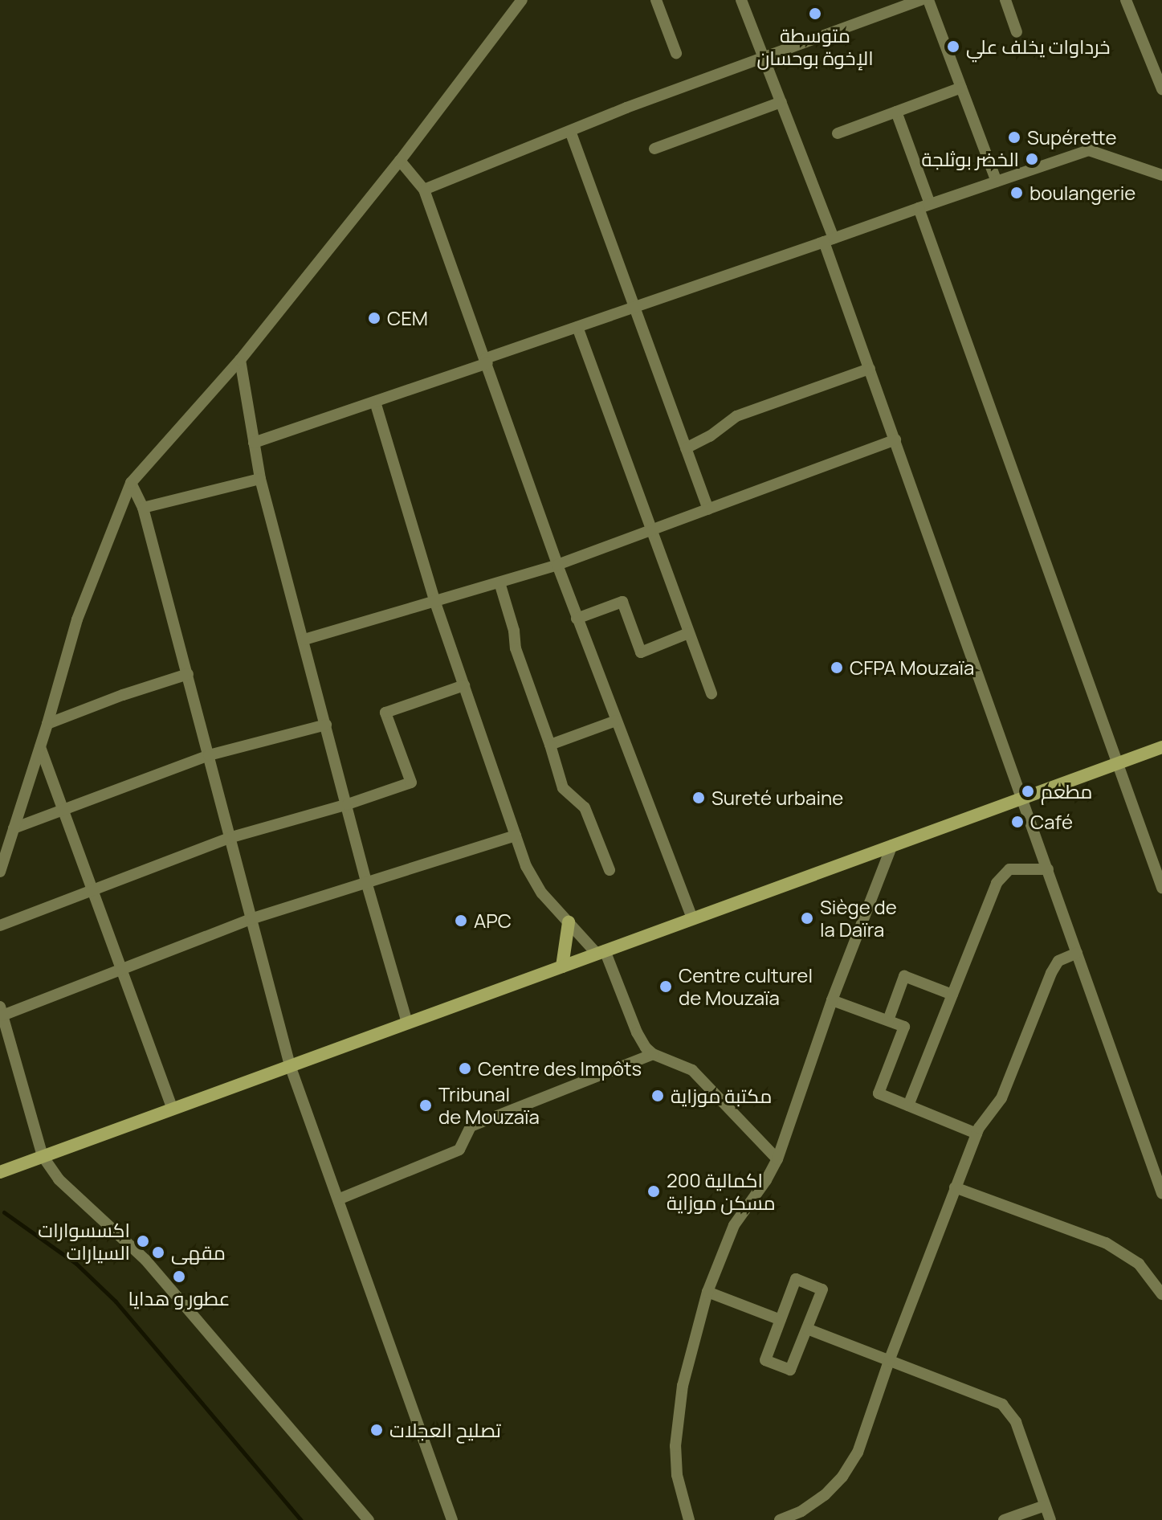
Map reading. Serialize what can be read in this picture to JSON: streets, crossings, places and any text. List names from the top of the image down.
{
  "places": [
    "متوسطة الإخوة بوحسان",
    "خرداوات يخلف علي",
    "Supérette",
    "الخضر بوثلجة",
    "boulangerie",
    "CEM",
    "CFPA Mouzaïa",
    "مطعم",
    "Sureté urbaine",
    "Café",
    "Siège de la Daïra",
    "APC",
    "Centre culturel de Mouzaïa",
    "Centre des Impôts",
    "مكتبة موزاية",
    "Tribunal de Mouzaïa",
    "اكمالية 200 مسكن موزاية",
    "اكسسوارات السيارات",
    "مقهى",
    "عطور و هدايا",
    "تصليح العجلات"
  ]
}
